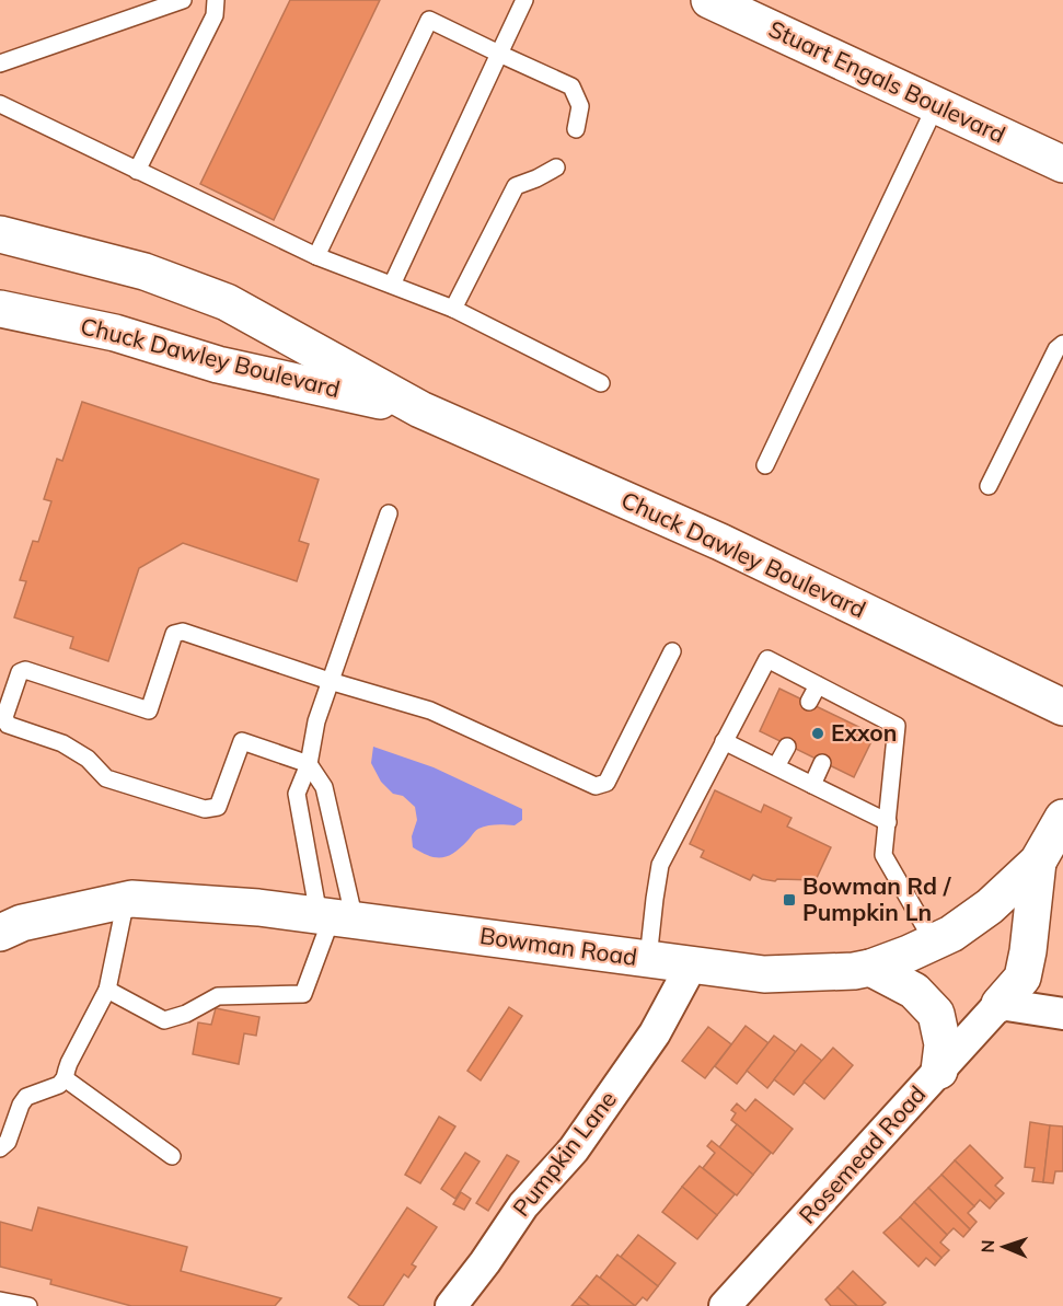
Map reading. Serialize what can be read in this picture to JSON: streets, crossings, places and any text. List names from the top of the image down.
{
  "streets": {
    "main road": ["Stuart Engals Boulevard", "Chuck Dawley Boulevard", "Bowman Road"],
    "street": ["Pumpkin Lane", "Rosemead Road"]
  },
  "crossings": [
    ["Bowman Road", "Pumpkin Lane"]
  ],
  "places": {
    "other": ["Exxon"],
    "transit": ["Bowman Rd / Pumpkin Ln"]
  },
  "north": "left"
}
